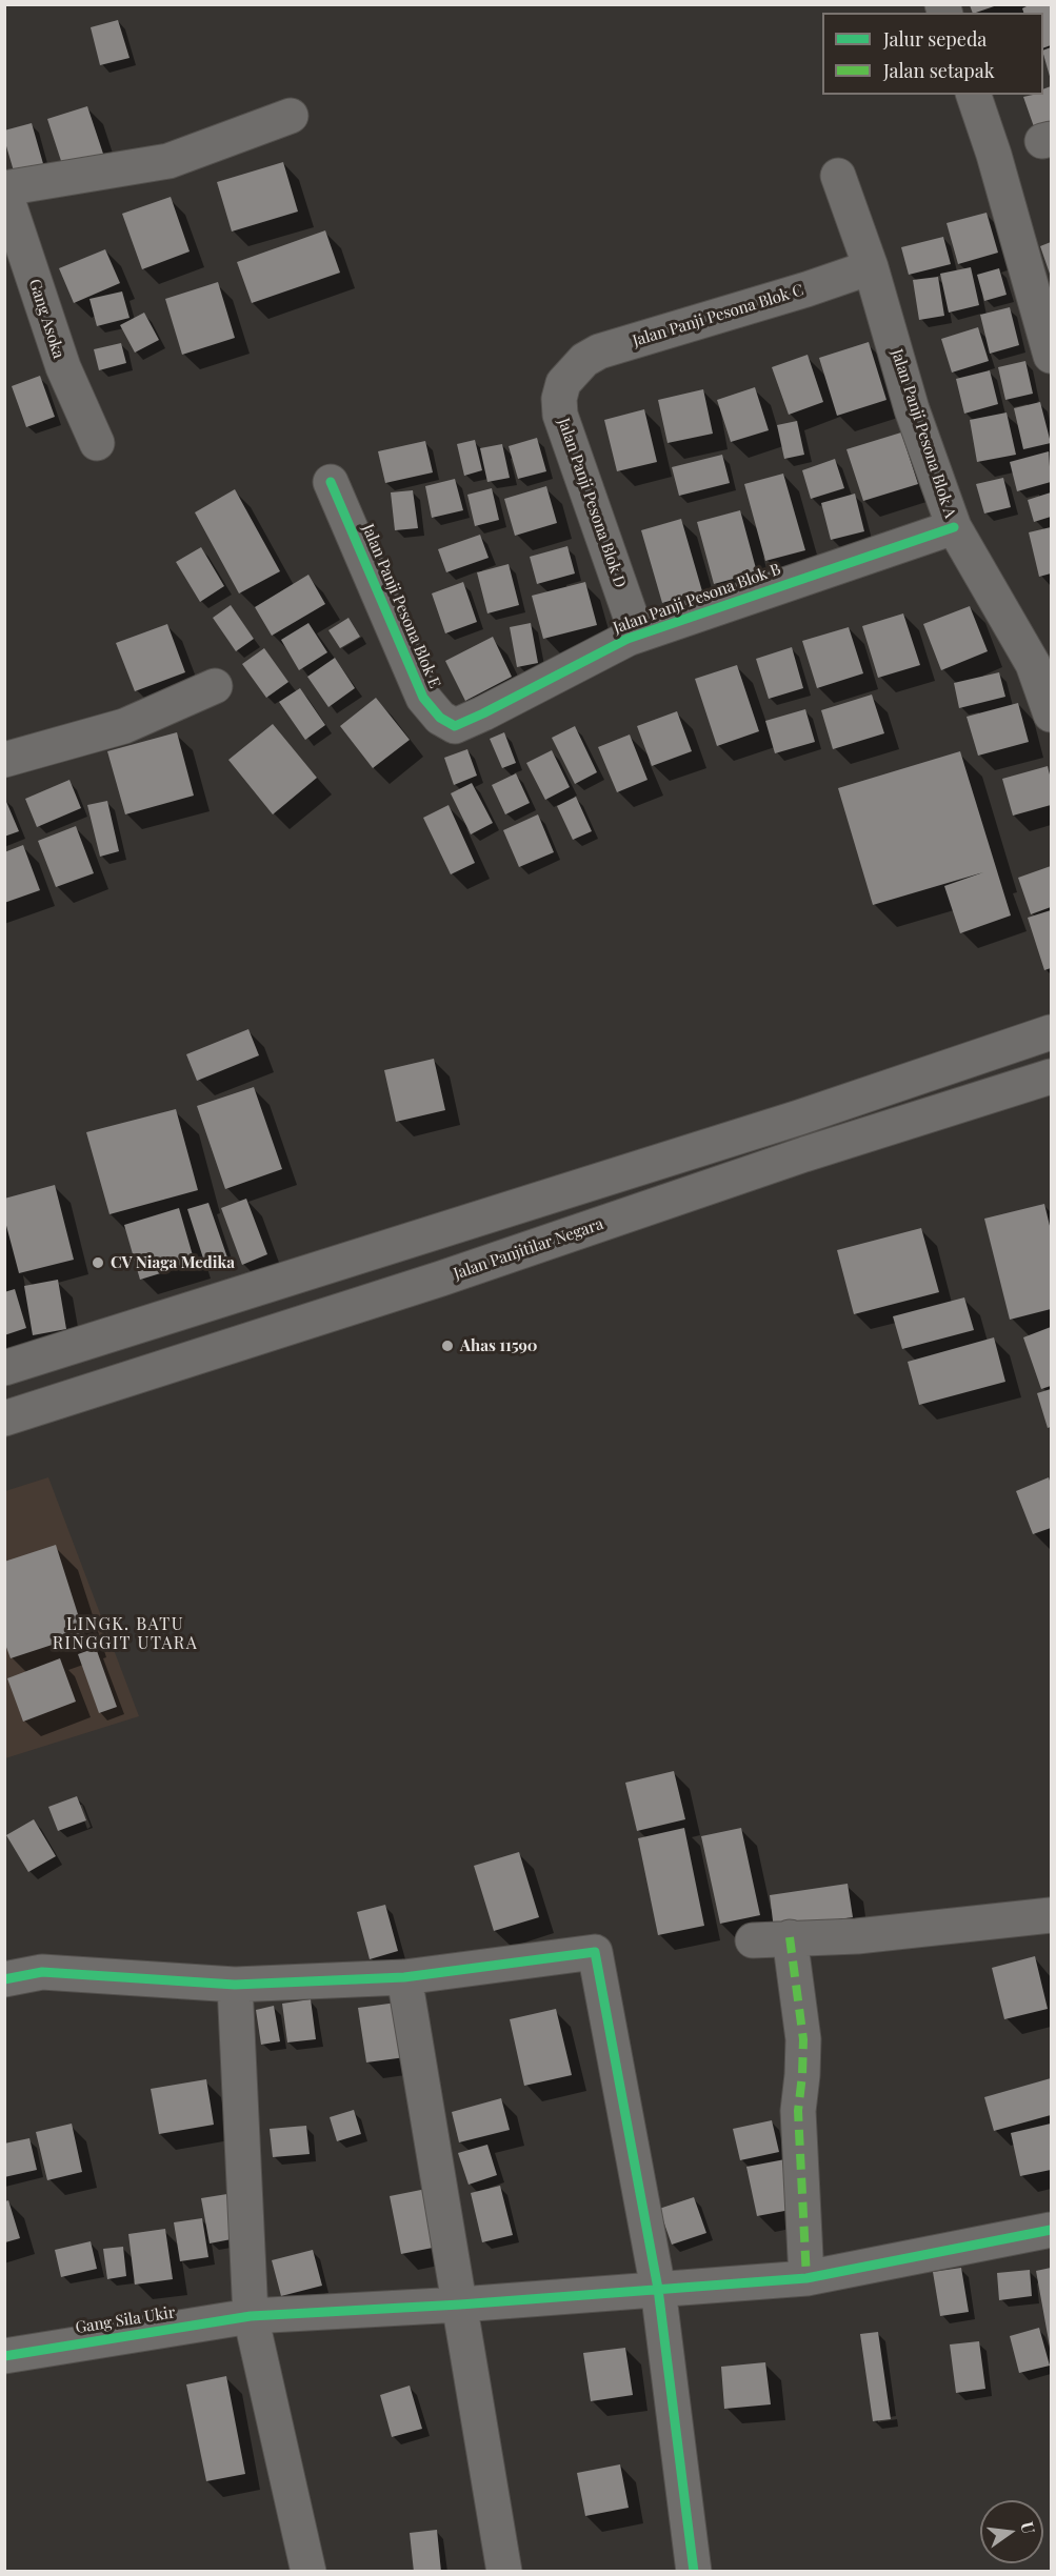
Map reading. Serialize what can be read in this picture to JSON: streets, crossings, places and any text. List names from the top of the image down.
{
  "streets": {
    "street": [
      "Jalan Panji Pesona Blok C",
      "Gang Asoka",
      "Jalan Panji Pesona Blok A",
      "Jalan Panji Pesona Blok D",
      "Jalan Panji Pesona Blok B",
      "Jalan Panji Pesona Blok E",
      "Jalan Panjitilar Negara",
      "Gang Sila Ukir"
    ]
  },
  "crossings": [
    ["Jalan Panji Pesona Blok C", "Jalan Panji Pesona Blok A"],
    ["Jalan Panji Pesona Blok C", "Jalan Panji Pesona Blok D"],
    ["Jalan Panji Pesona Blok A", "Jalan Panji Pesona Blok B"],
    ["Jalan Panji Pesona Blok D", "Jalan Panji Pesona Blok B"],
    ["Jalan Panji Pesona Blok B", "Jalan Panji Pesona Blok E"]
  ],
  "districts": ["LINGK. BATU RINGGIT UTARA"],
  "places": ["CV Niaga Medika", "Ahas 11590"],
  "legend": ["Jalur sepeda", "Jalan setapak"],
  "north": "right"
}
